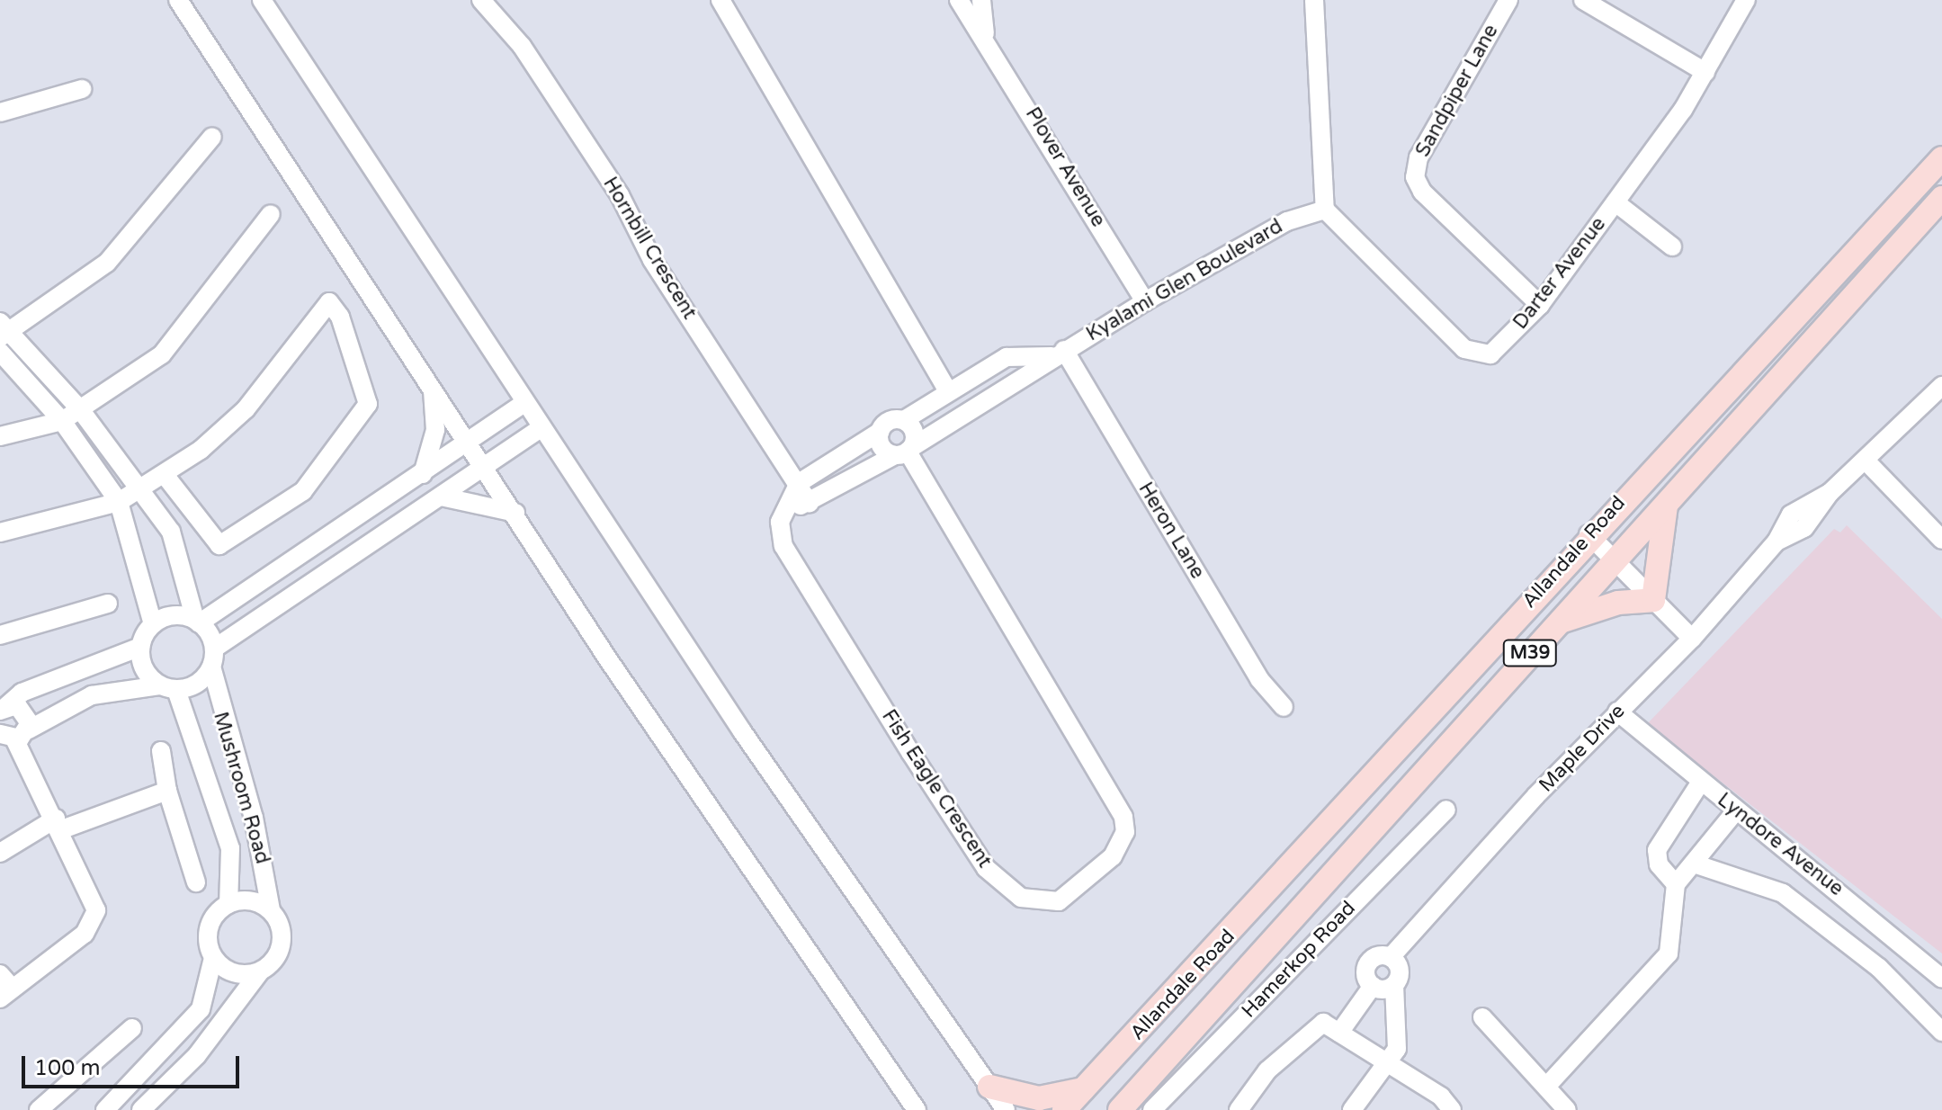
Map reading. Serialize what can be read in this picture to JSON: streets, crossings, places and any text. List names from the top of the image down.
{
  "streets": {
    "main road": ["Allandale Road", "M39"],
    "street": [
      "Sandpiper Lane",
      "Plover Avenue",
      "Hornbill Crescent",
      "Darter Avenue",
      "Kyalami Glen Boulevard",
      "Heron Lane",
      "Maple Drive",
      "Mushroom Road",
      "Fish Eagle Crescent",
      "Lyndore Avenue",
      "Hamerkop Road"
    ]
  },
  "crossings": [
    ["Sandpiper Lane", "Darter Avenue"],
    ["Plover Avenue", "Kyalami Glen Boulevard"],
    ["Hornbill Crescent", "Kyalami Glen Boulevard"],
    ["Hornbill Crescent", "Fish Eagle Crescent"],
    ["Darter Avenue", "Kyalami Glen Boulevard"],
    ["Kyalami Glen Boulevard", "Heron Lane"],
    ["Kyalami Glen Boulevard", "Fish Eagle Crescent"],
    ["Maple Drive", "Lyndore Avenue"]
  ],
  "scale_bar": "100 m"
}
